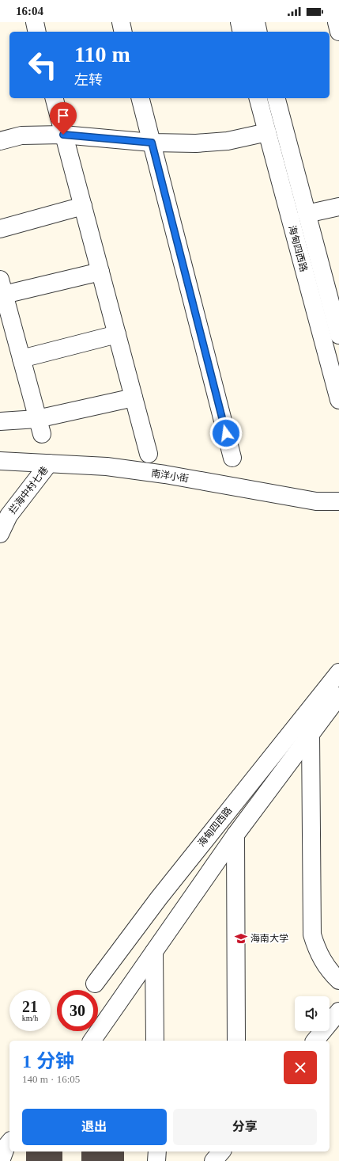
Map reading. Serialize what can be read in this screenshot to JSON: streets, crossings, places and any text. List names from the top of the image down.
{
  "streets": {
    "street": ["海甸四西路", "南洋小街", "拦海中村七巷"]
  },
  "crossings": [
    ["南洋小街", "拦海中村七巷"]
  ],
  "places": {
    "school or university": ["海南大学"]
  },
  "page": {
    "status": "16:04",
    "turn": ["110 m", "左转"],
    "speed": "21 km/h",
    "limit": "30",
    "heading": ["1 分钟", "140 m · 16:05"],
    "buttons": ["退出", "分享"]
  }
}
